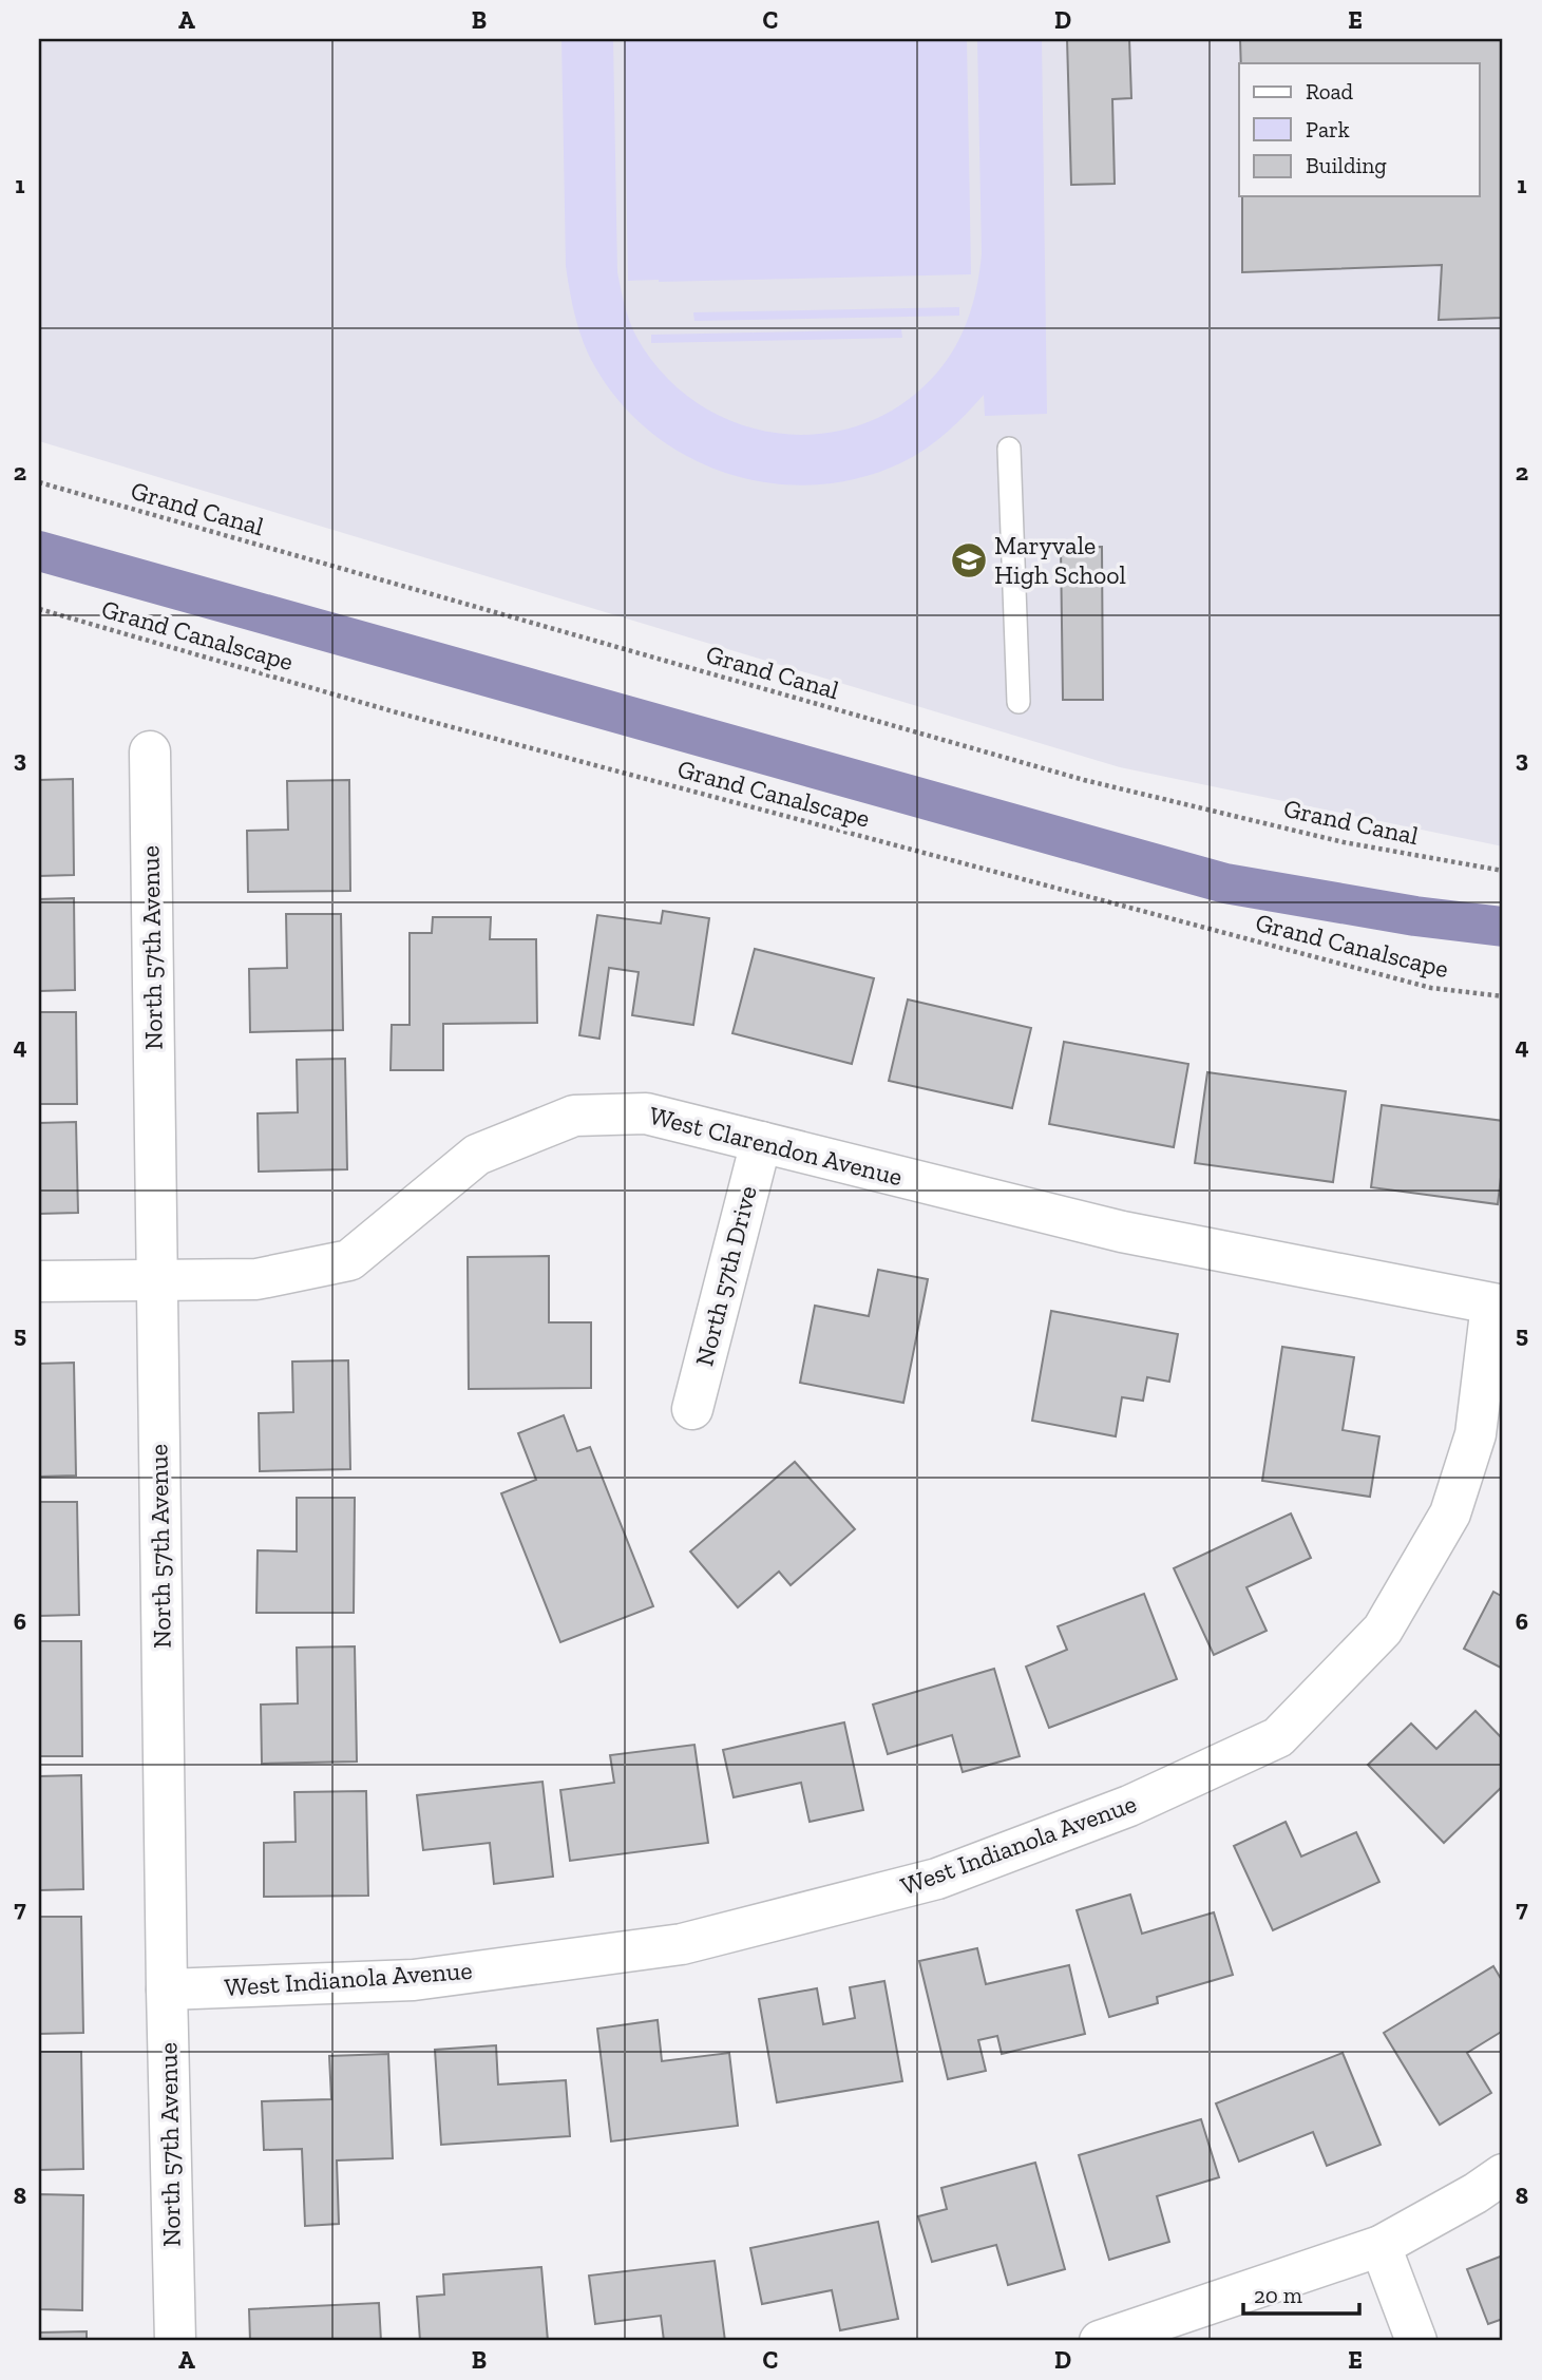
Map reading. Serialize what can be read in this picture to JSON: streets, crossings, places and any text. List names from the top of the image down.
{
  "streets": {
    "street": [
      "North 57th Avenue",
      "West Clarendon Avenue",
      "North 57th Drive",
      "West Indianola Avenue"
    ],
    "path": ["Grand Canal", "Grand Canalscape"]
  },
  "crossings": [
    ["North 57th Avenue", "West Clarendon Avenue"],
    ["North 57th Avenue", "West Indianola Avenue"],
    ["West Clarendon Avenue", "North 57th Drive"],
    ["West Clarendon Avenue", "West Indianola Avenue"]
  ],
  "places": {
    "school or university": ["Maryvale High School"]
  },
  "legend": ["Road", "Park", "Building"],
  "scale_bar": "20 m",
  "grid": {
    "columns": [
      "A",
      "B",
      "C",
      "D",
      "E"
    ],
    "rows": [
      "1",
      "2",
      "3",
      "4",
      "5",
      "6",
      "7",
      "8"
    ]
  }
}
